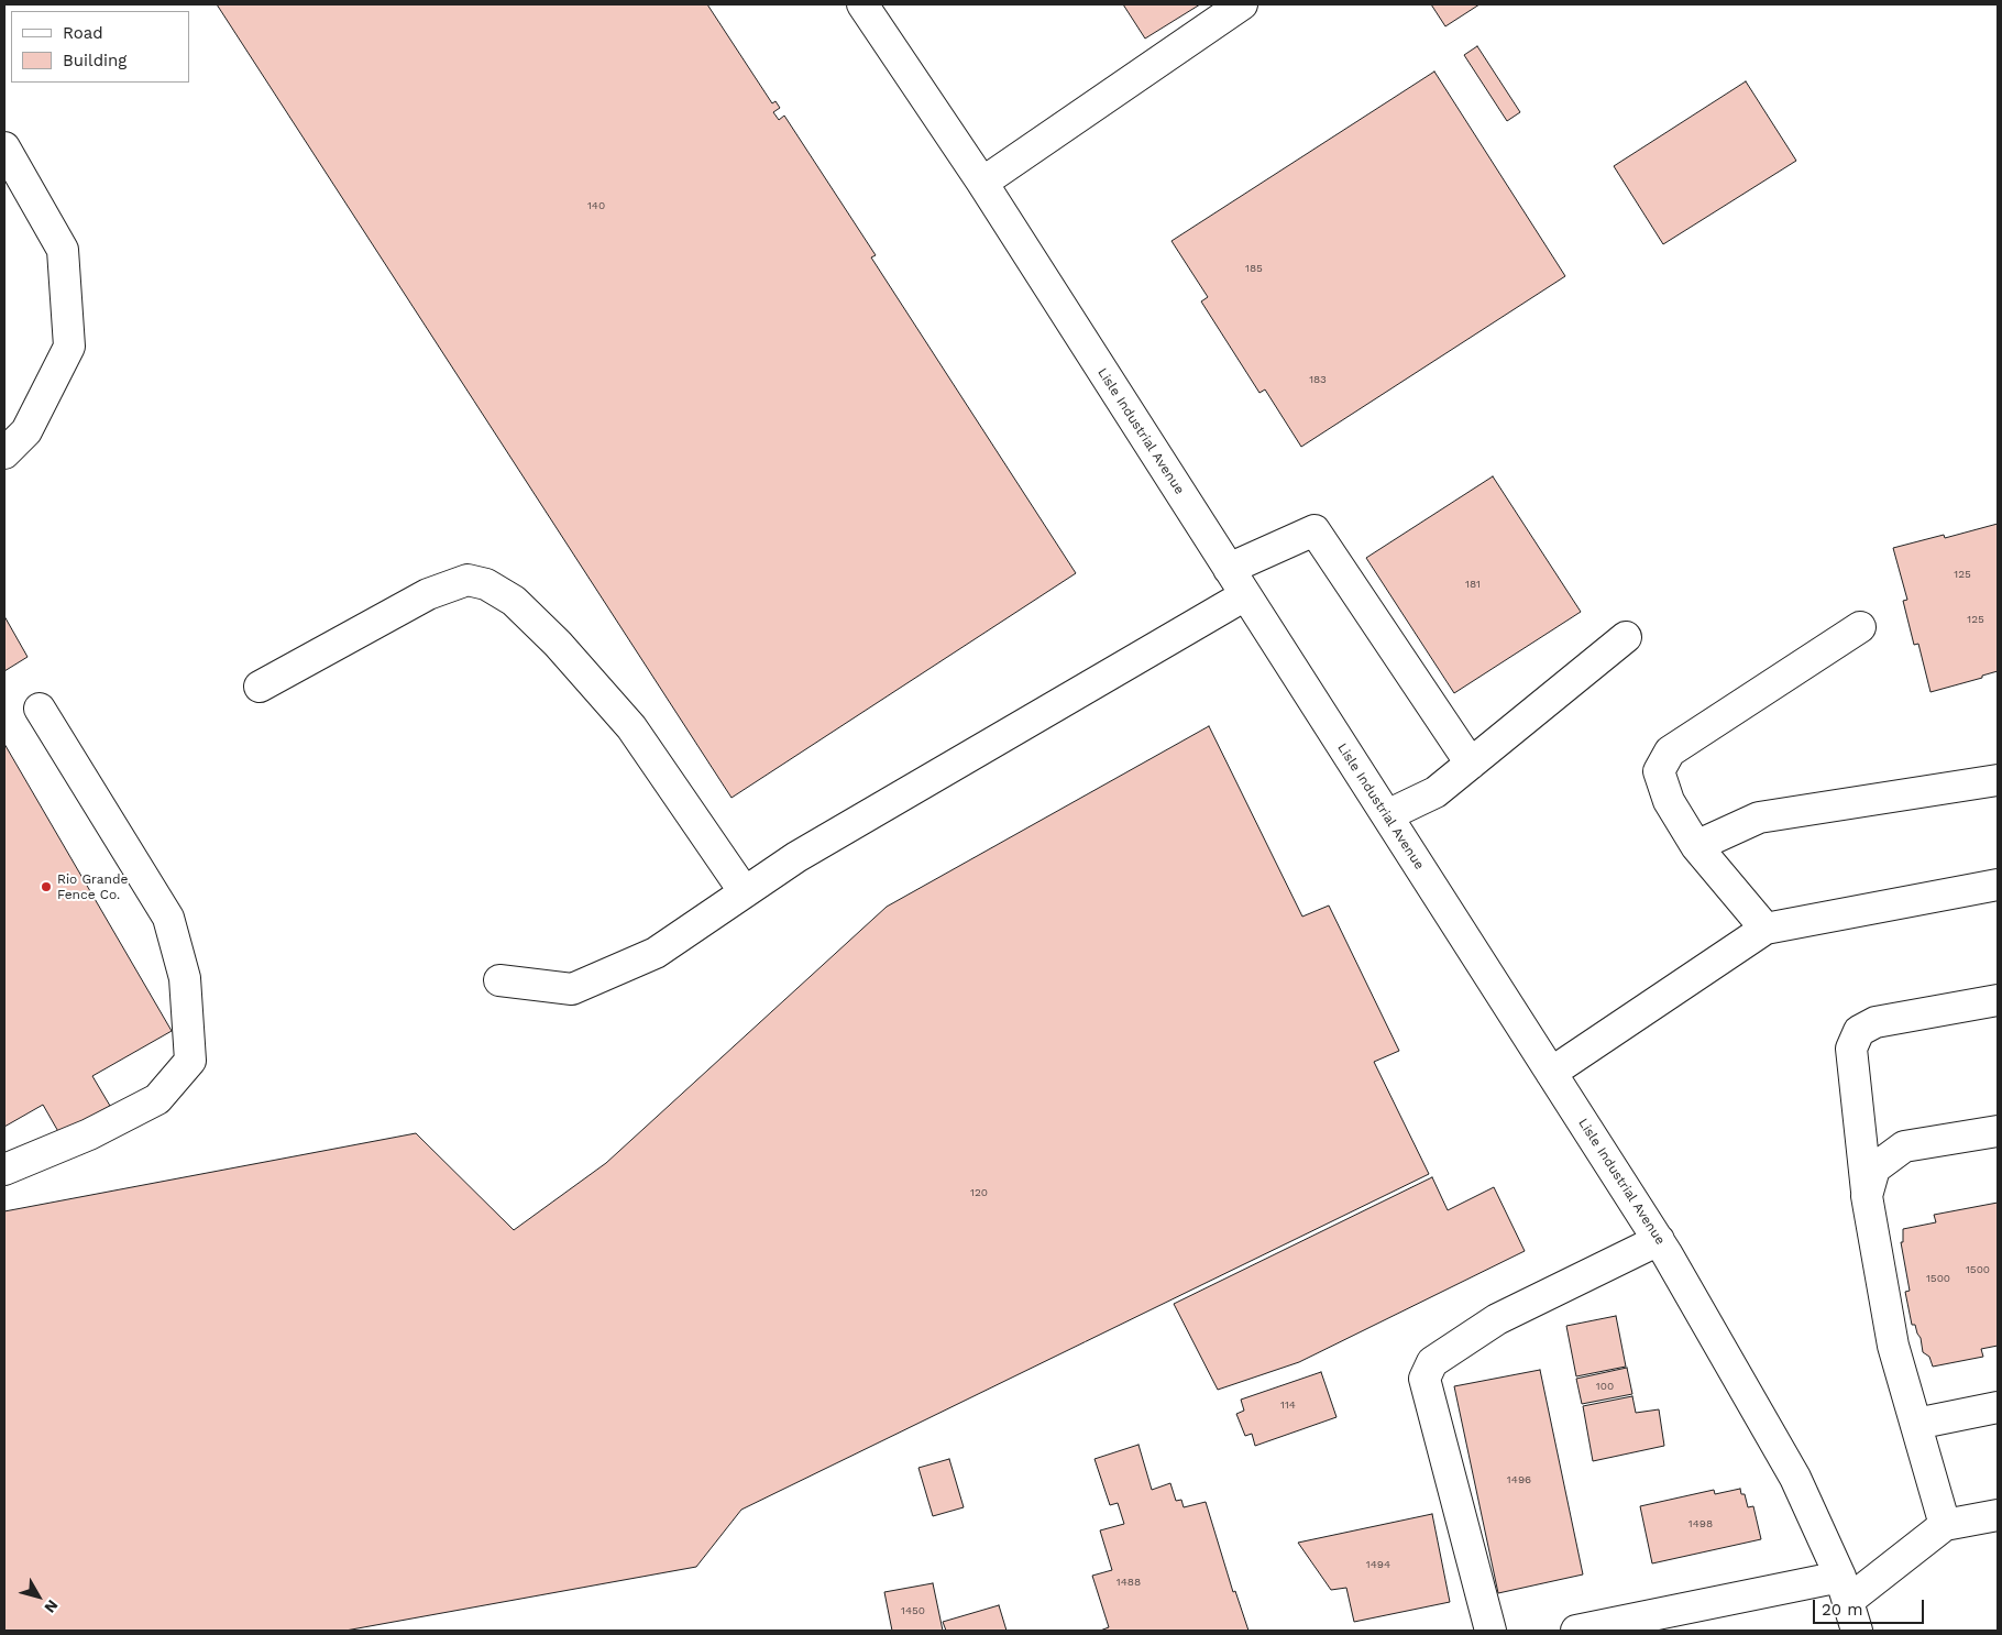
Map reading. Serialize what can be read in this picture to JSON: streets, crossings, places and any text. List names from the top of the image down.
{
  "streets": {
    "street": ["Lisle Industrial Avenue"]
  },
  "places": ["Rio Grande Fence Co."],
  "house_numbers": [
    "140",
    "185",
    "183",
    "125",
    "181",
    "125",
    "120",
    "1500",
    "1500",
    "100",
    "114",
    "1496",
    "1498",
    "1494",
    "1488",
    "1450"
  ],
  "legend": ["Road", "Building"],
  "scale_bar": "20 m",
  "north": "bottom right"
}
